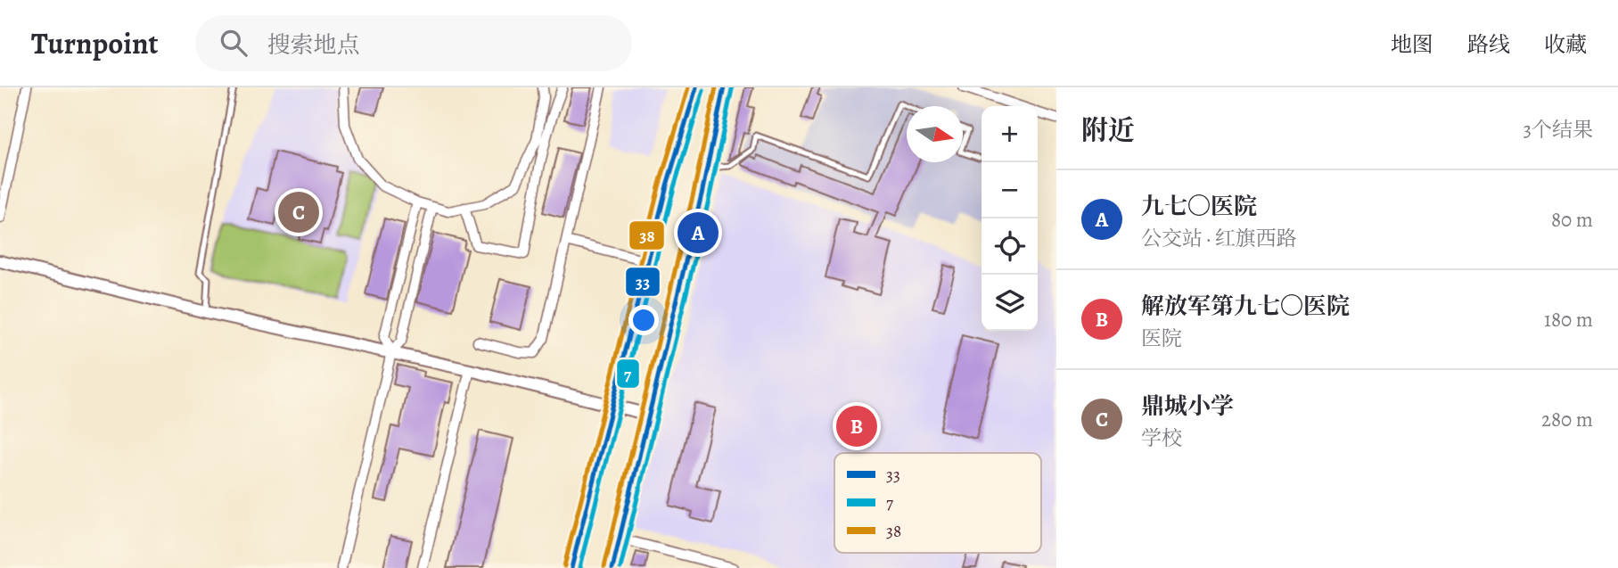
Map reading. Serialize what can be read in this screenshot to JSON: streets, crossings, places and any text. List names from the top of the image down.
{
  "lines": ["transit line 33", "transit line 38", "transit line 7"],
  "legend": ["33", "7", "38"],
  "north": "right",
  "page": {
    "header": "Turnpoint",
    "search": "搜索地点",
    "nav": ["地图", "路线", "收藏"],
    "heading": ["附近", "3个结果"],
    "map_buttons": ["+", "−"],
    "list": [
      {
        "mark": "A",
        "name": "九七〇医院",
        "note": "公交站 · 红旗西路",
        "value": "80 m"
      },
      {
        "mark": "B",
        "name": "解放军第九七〇医院",
        "note": "医院",
        "value": "180 m"
      },
      {
        "mark": "C",
        "name": "鼎城小学",
        "note": "学校",
        "value": "280 m"
      }
    ],
    "pins": ["C", "A", "B"]
  }
}
